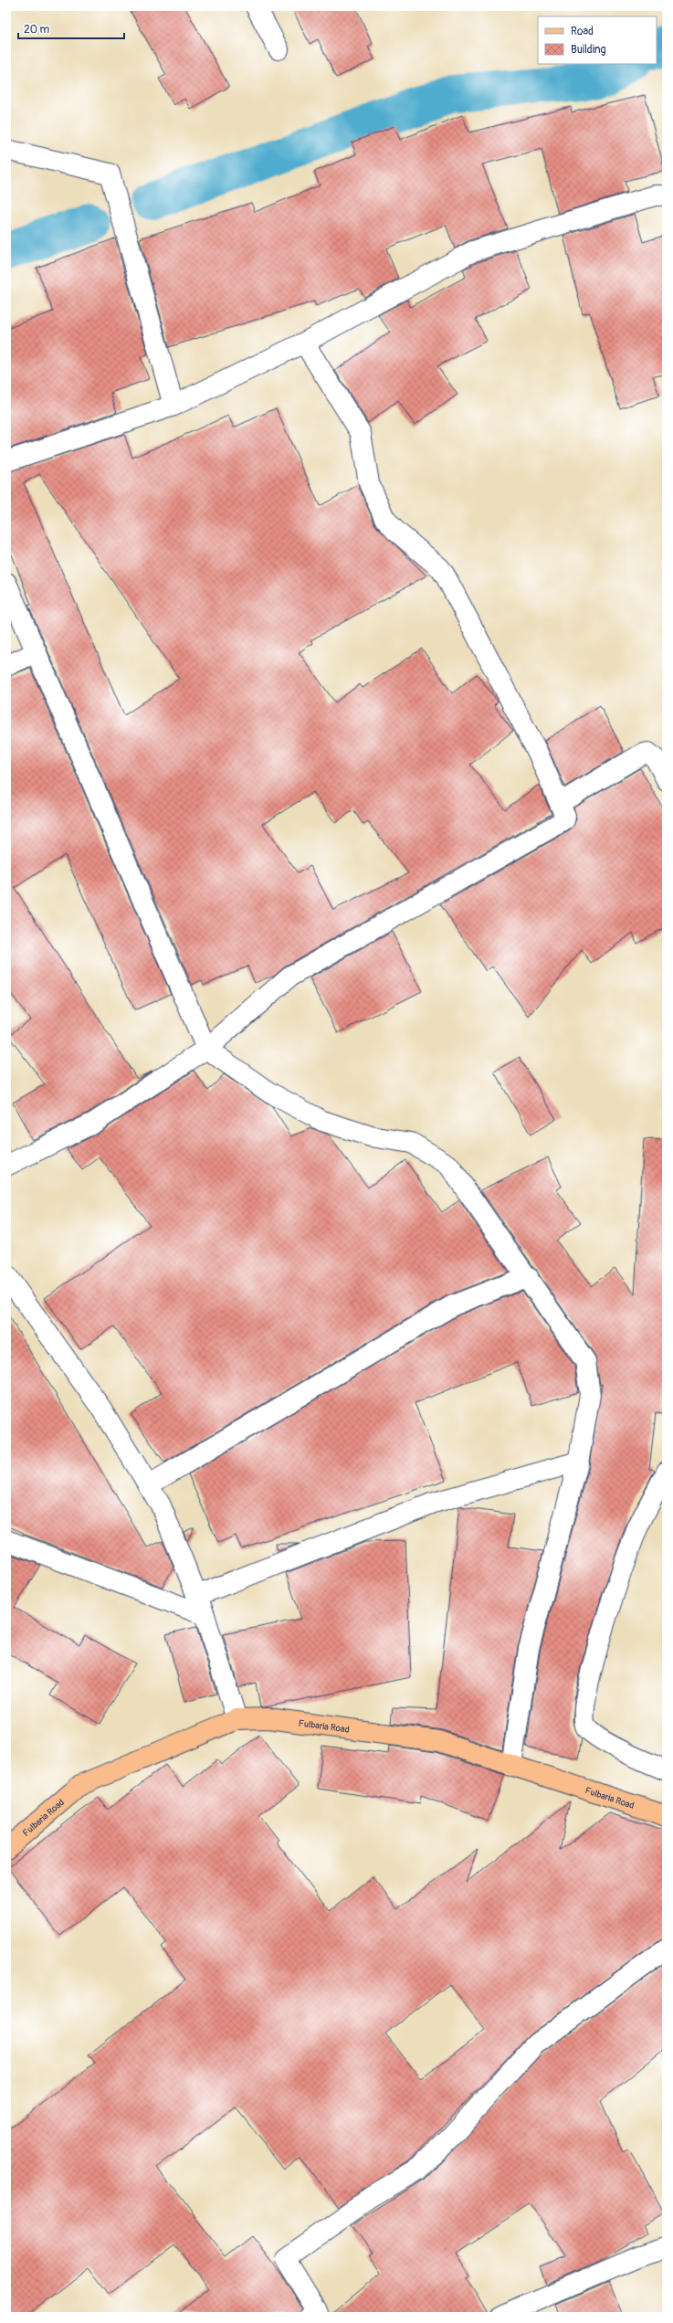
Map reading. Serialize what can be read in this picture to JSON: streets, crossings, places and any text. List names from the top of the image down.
{
  "streets": {
    "main road": ["Fulbaria Road"]
  },
  "legend": ["Road", "Building"],
  "scale_bar": "20 m"
}
